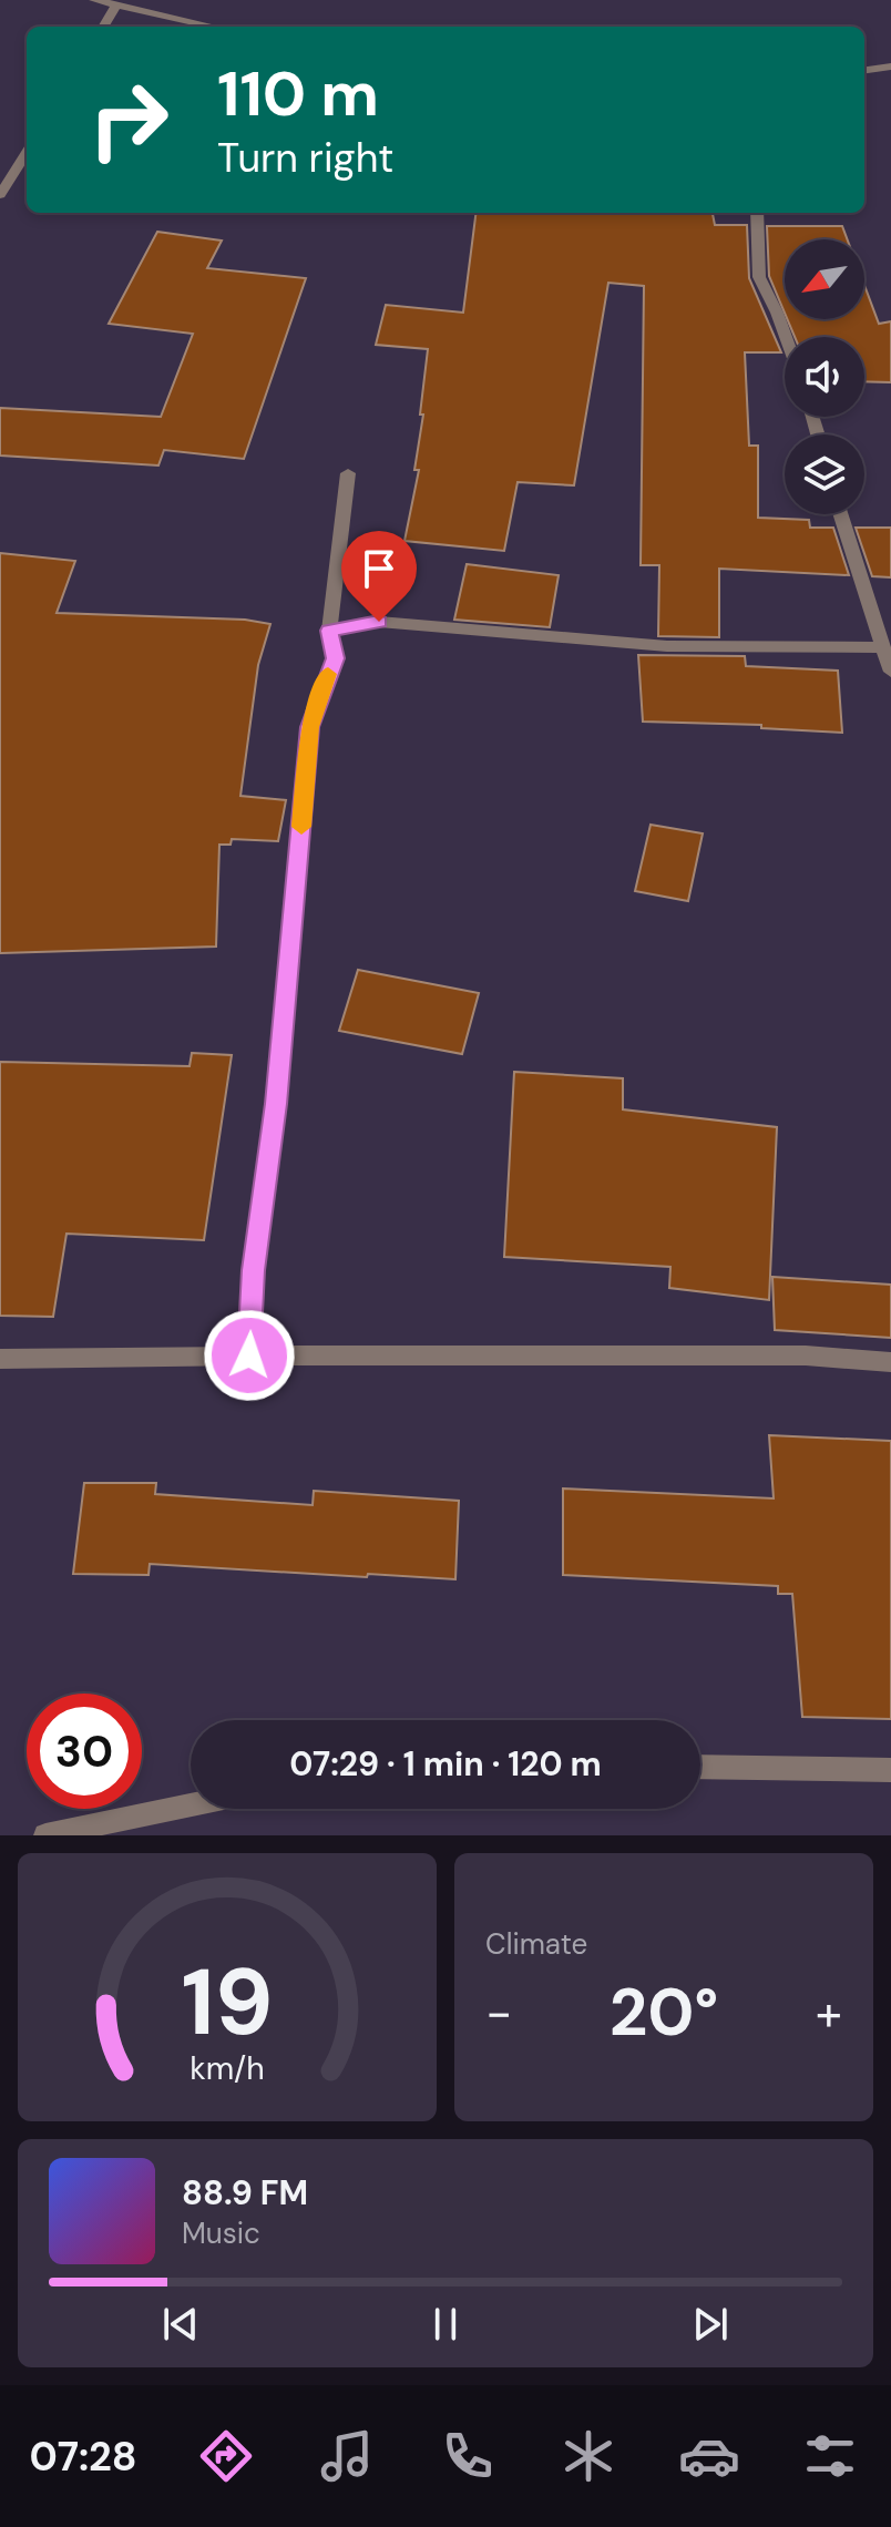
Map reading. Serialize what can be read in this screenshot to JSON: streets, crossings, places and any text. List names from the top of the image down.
{
  "north": "bottom left",
  "page": {
    "turn": ["110 m", "Turn right"],
    "limit": "30",
    "trip": "07:29 · 1 min · 120 m",
    "tile": "Climate",
    "heat": ["−", "20°", "+"],
    "song": ["88.9 FM", "Music"],
    "tabs": "07:28",
    "gauge": ["19", "km/h"]
  }
}
